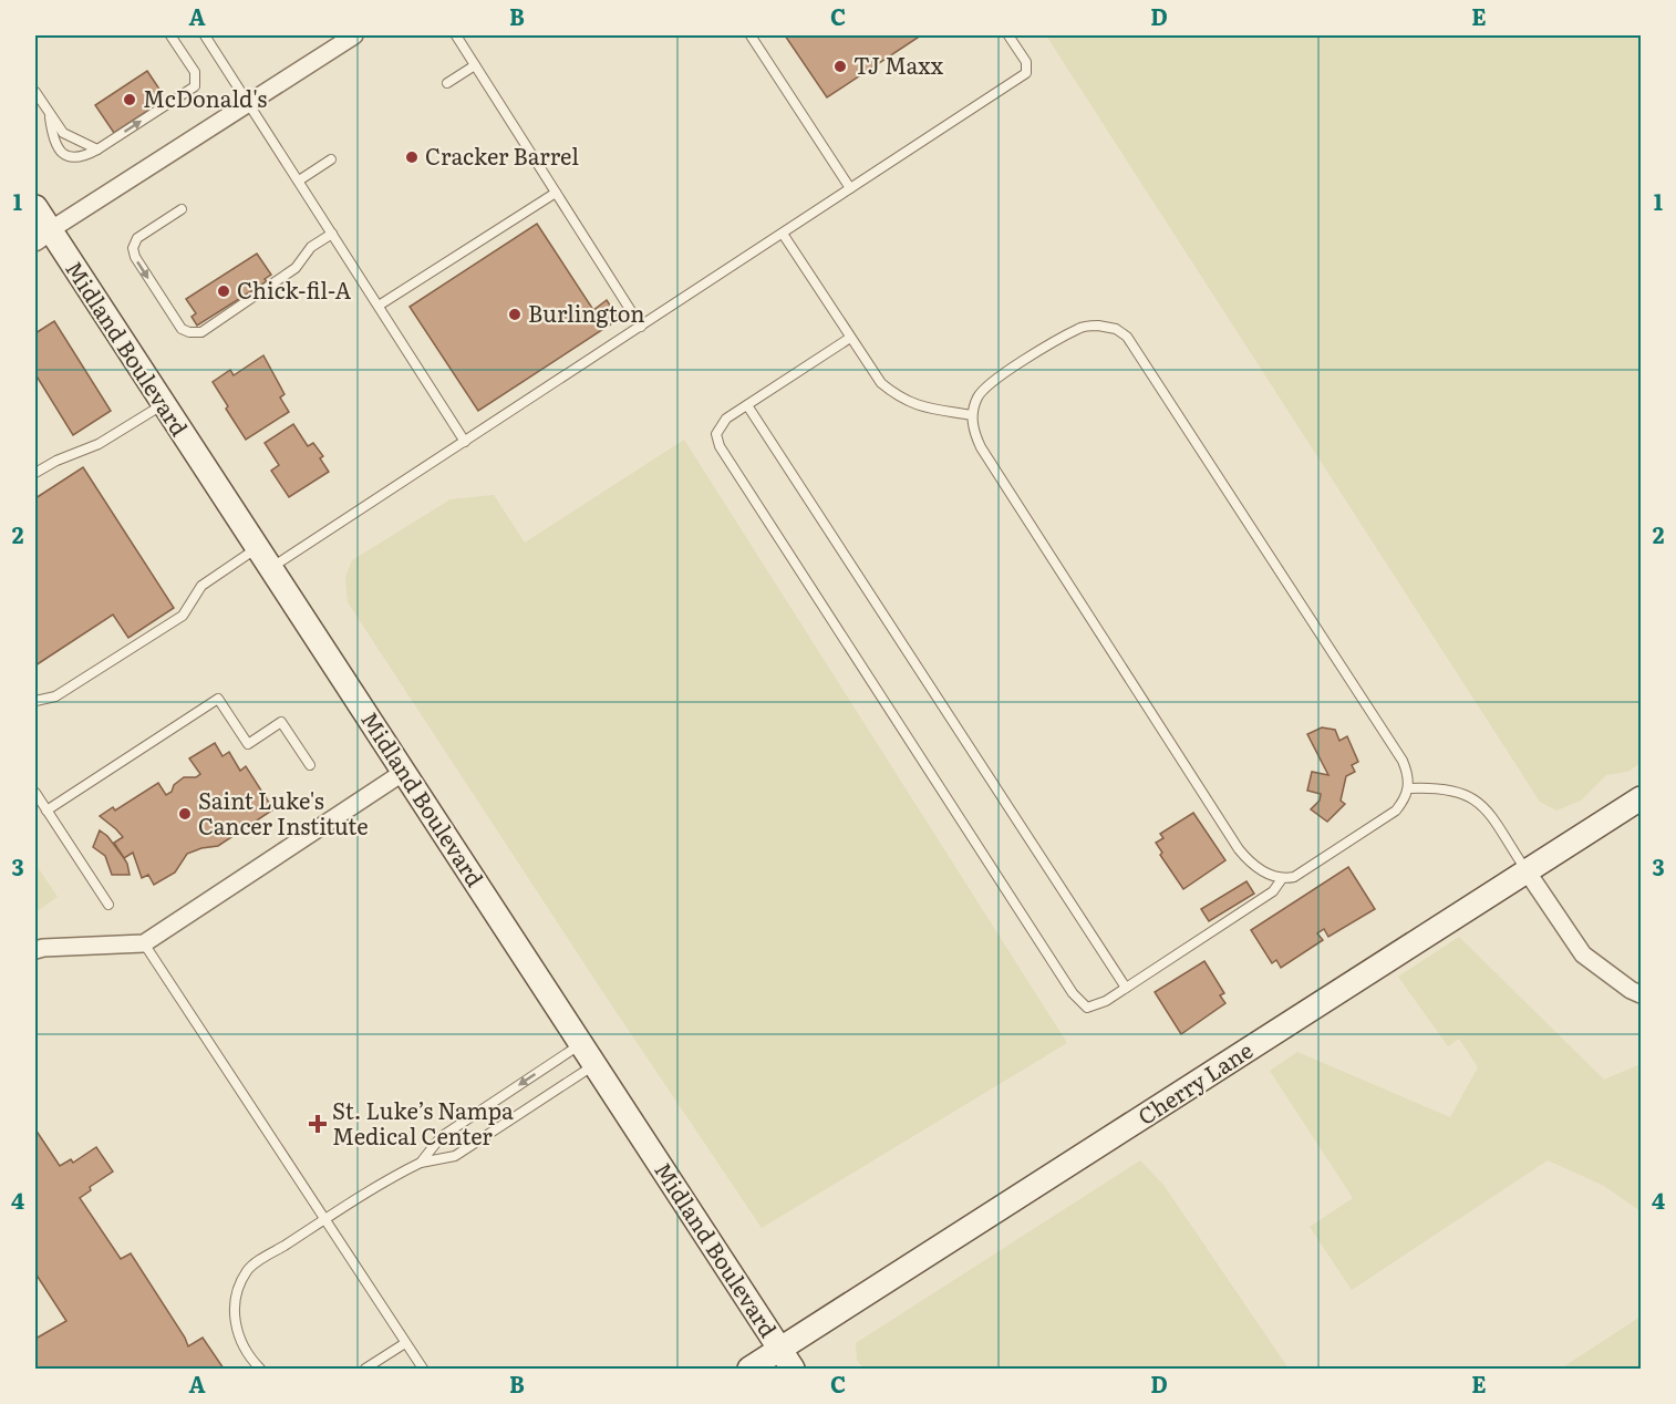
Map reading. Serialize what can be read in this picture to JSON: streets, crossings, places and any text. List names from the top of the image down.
{
  "streets": {
    "main road": ["Midland Boulevard", "Cherry Lane"]
  },
  "crossings": [
    ["Midland Boulevard", "Cherry Lane"]
  ],
  "places": {
    "other": [
      "TJ Maxx",
      "McDonald's",
      "Cracker Barrel",
      "Chick-fil-A",
      "Burlington",
      "Saint Luke's Cancer Institute"
    ],
    "health": ["St. Luke’s Nampa Medical Center"]
  },
  "grid": {
    "columns": [
      "A",
      "B",
      "C",
      "D",
      "E"
    ],
    "rows": [
      "1",
      "2",
      "3",
      "4"
    ]
  }
}
